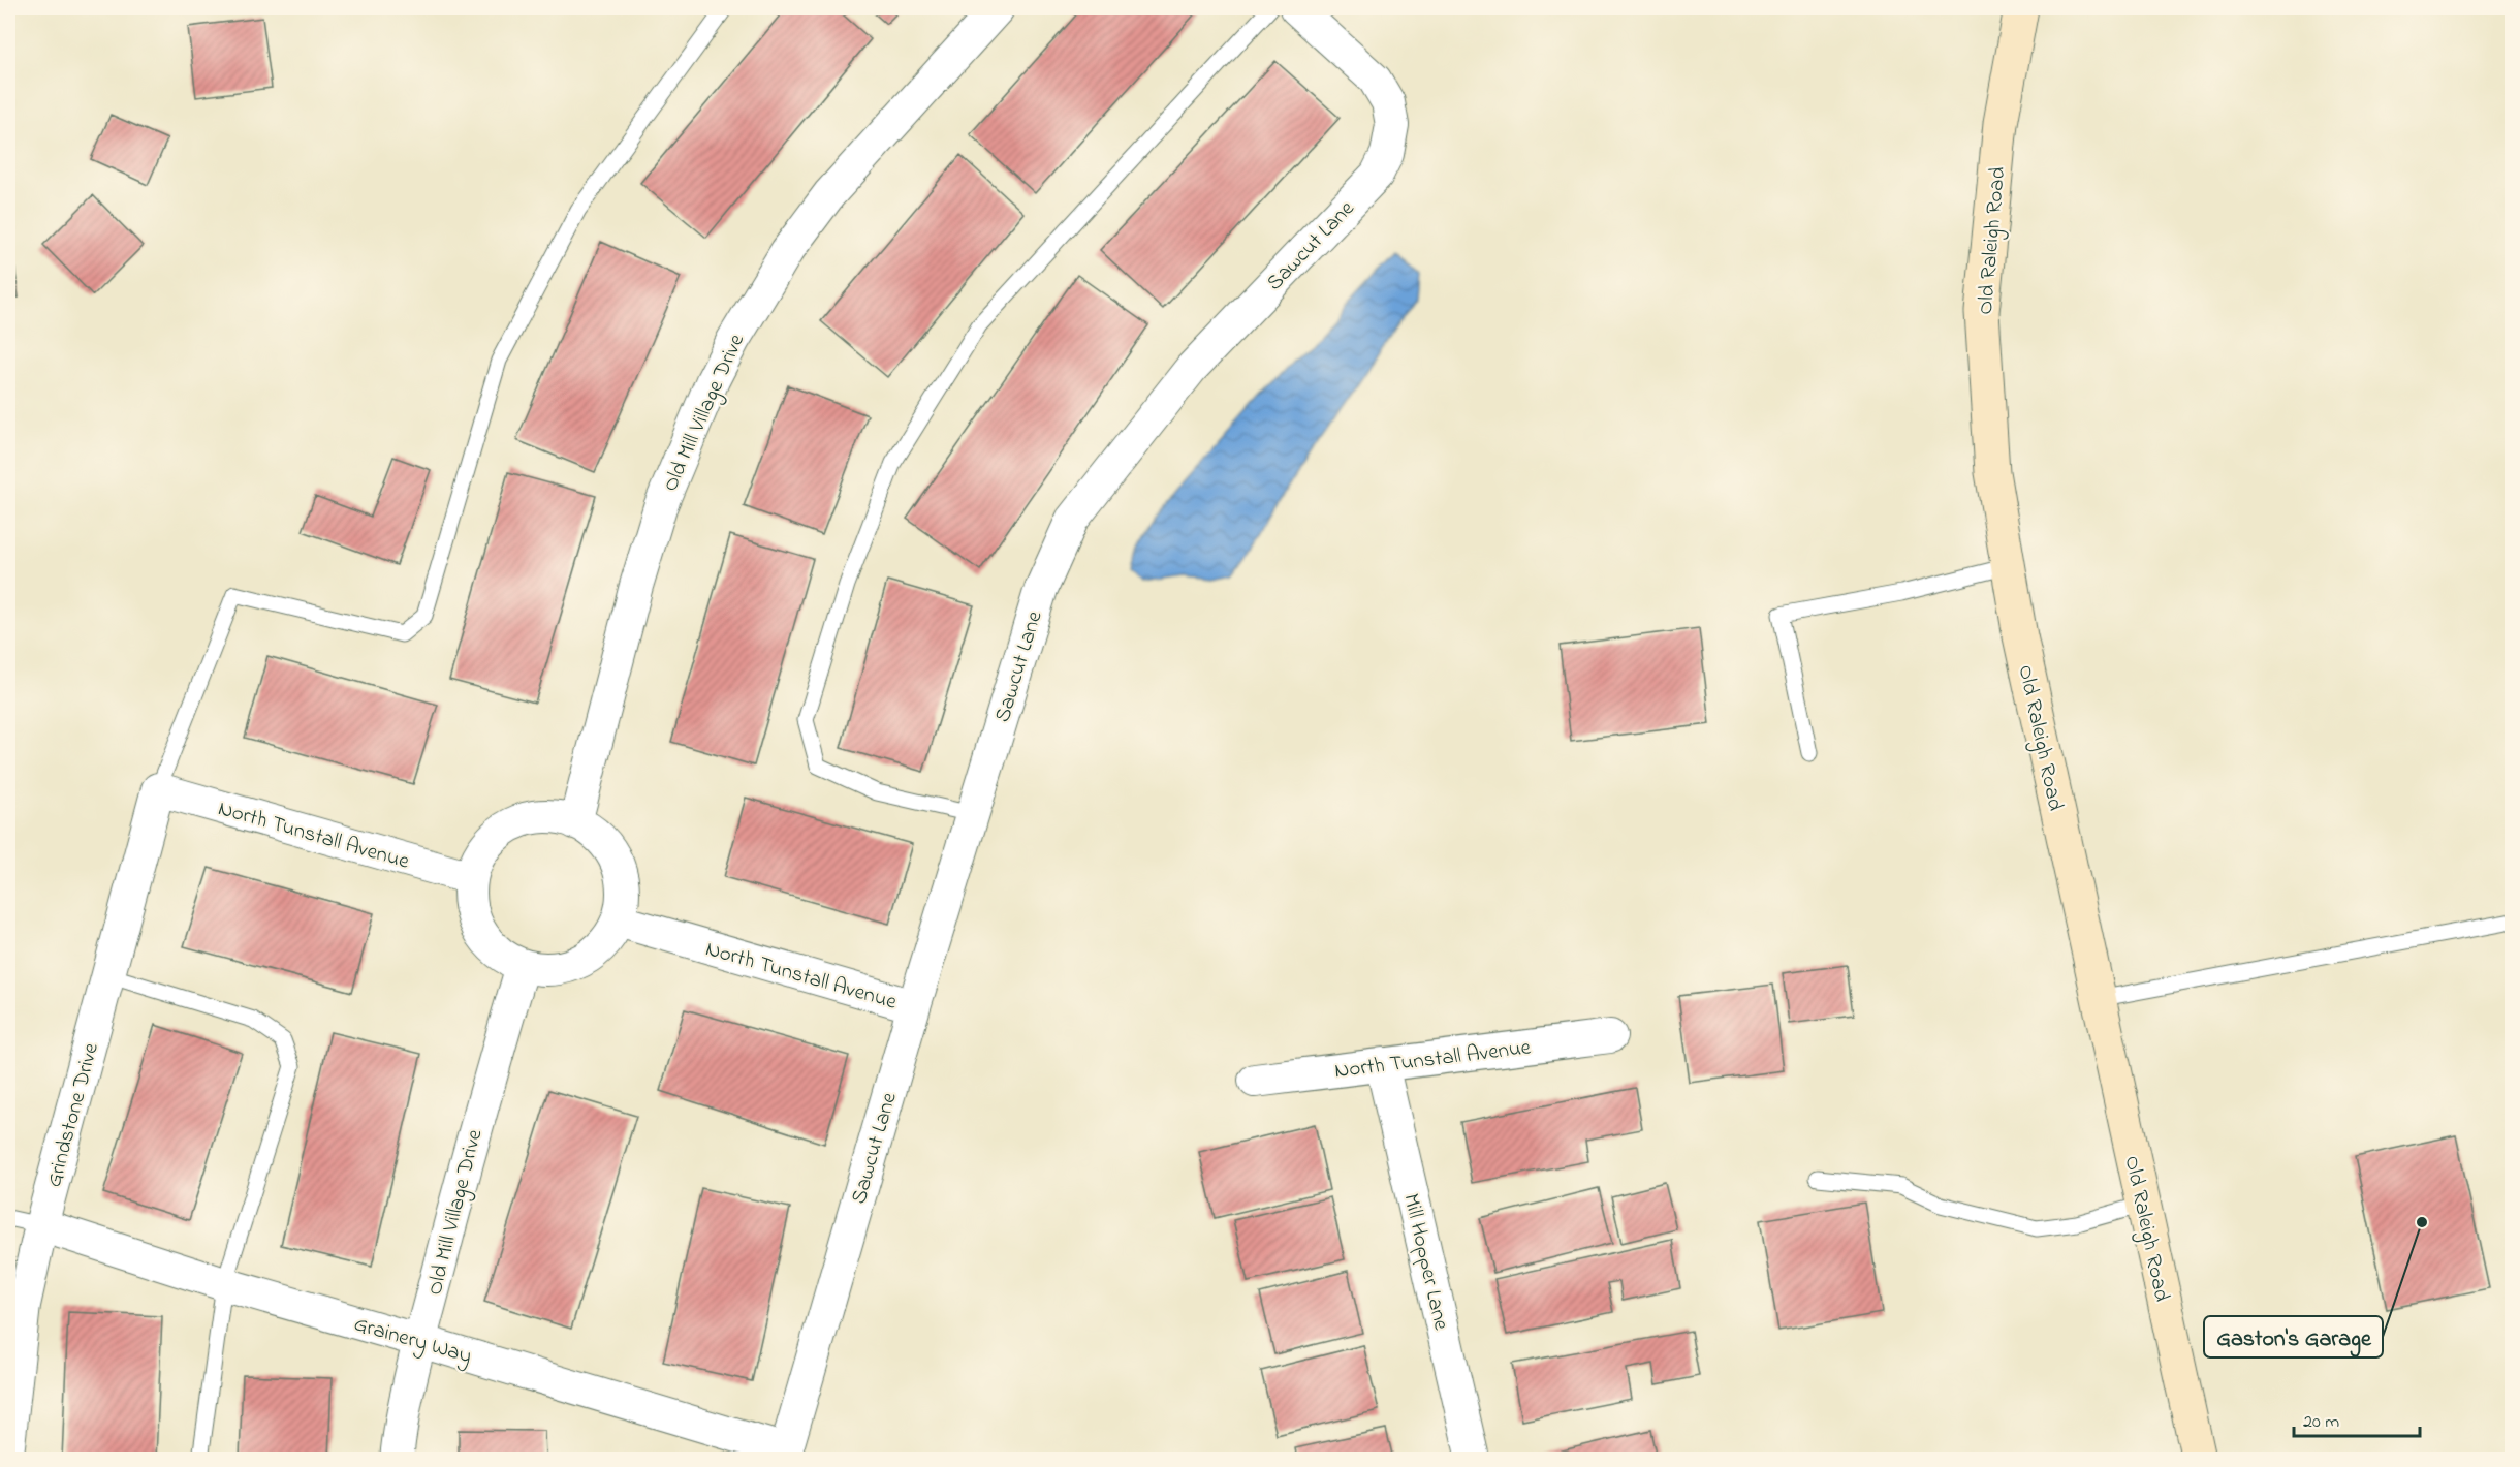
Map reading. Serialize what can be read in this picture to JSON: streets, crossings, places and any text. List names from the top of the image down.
{
  "streets": {
    "street": [
      "Old Raleigh Road",
      "Sawcut Lane",
      "Old Mill Village Drive",
      "North Tunstall Avenue",
      "Grindstone Drive",
      "Mill Hopper Lane",
      "Grainery Way"
    ]
  },
  "crossings": [
    ["Sawcut Lane", "North Tunstall Avenue"],
    ["Sawcut Lane", "Grainery Way"],
    ["Old Mill Village Drive", "North Tunstall Avenue"],
    ["Old Mill Village Drive", "Grainery Way"],
    ["North Tunstall Avenue", "Grindstone Drive"],
    ["North Tunstall Avenue", "Mill Hopper Lane"],
    ["Grindstone Drive", "Grainery Way"]
  ],
  "places": ["Gaston's Garage"],
  "scale_bar": "20 m"
}
